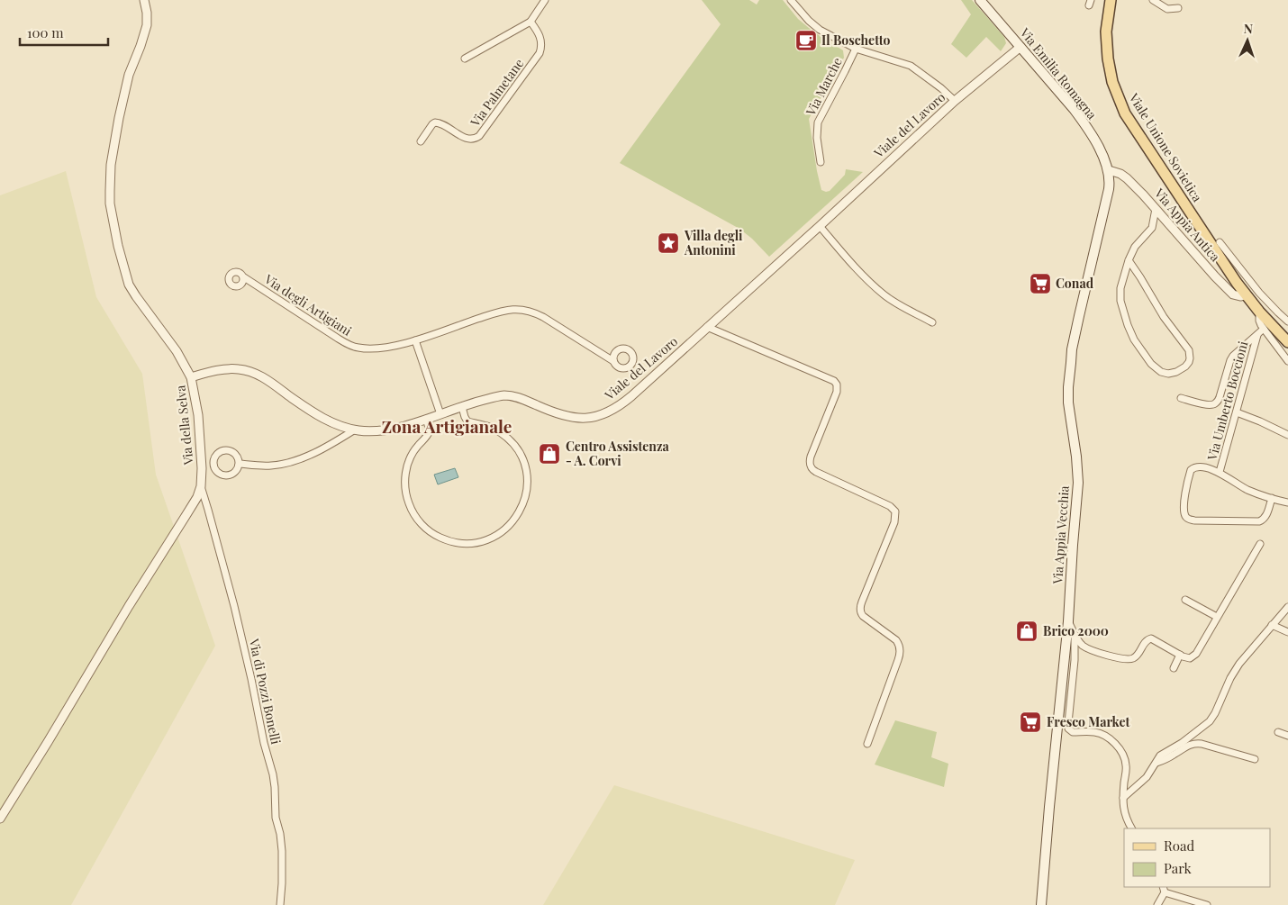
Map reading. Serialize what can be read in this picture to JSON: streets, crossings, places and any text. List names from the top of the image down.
{
  "streets": {
    "main road": ["Via Emilia Romagna", "Viale Unione Sovietica", "Via Appia Vecchia"],
    "street": [
      "Via Marche",
      "Via Palmetane",
      "Viale del Lavoro",
      "Via Appia Antica",
      "Via degli Artigiani",
      "Via Umberto Boccioni",
      "Via della Selva",
      "Via di Pozzi Bonelli"
    ]
  },
  "crossings": [
    ["Via Emilia Romagna", "Viale del Lavoro"],
    ["Via Emilia Romagna", "Via Appia Antica"],
    ["Via Emilia Romagna", "Via Appia Vecchia"],
    ["Viale del Lavoro", "Via della Selva"],
    ["Viale Unione Sovietica", "Via Appia Antica"],
    ["Via Appia Antica", "Via Appia Vecchia"],
    ["Via della Selva", "Via di Pozzi Bonelli"]
  ],
  "districts": ["Zona Artigianale"],
  "places": {
    "cafe": ["Il Boschetto"],
    "place": ["Villa degli Antonini"],
    "supermarket": ["Conad", "Fresco Market"],
    "shop": ["Centro Assistenza - A. Corvi", "Brico 2000"]
  },
  "legend": ["Road", "Park"],
  "scale_bar": "100 m",
  "north": "top"
}
